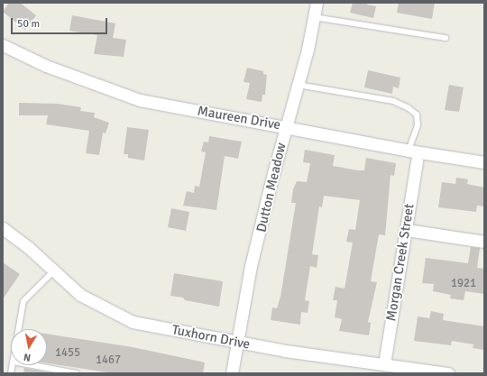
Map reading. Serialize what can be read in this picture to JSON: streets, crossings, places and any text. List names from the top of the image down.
{
  "streets": {
    "street": [
      "Maureen Drive",
      "Dutton Meadow",
      "Morgan Creek Street",
      "Tuxhorn Drive"
    ]
  },
  "crossings": [
    ["Maureen Drive", "Dutton Meadow"],
    ["Dutton Meadow", "Tuxhorn Drive"],
    ["Morgan Creek Street", "Tuxhorn Drive"]
  ],
  "house_numbers": ["1921", "1455", "1467"],
  "scale_bar": "50 m",
  "north": "bottom"
}
